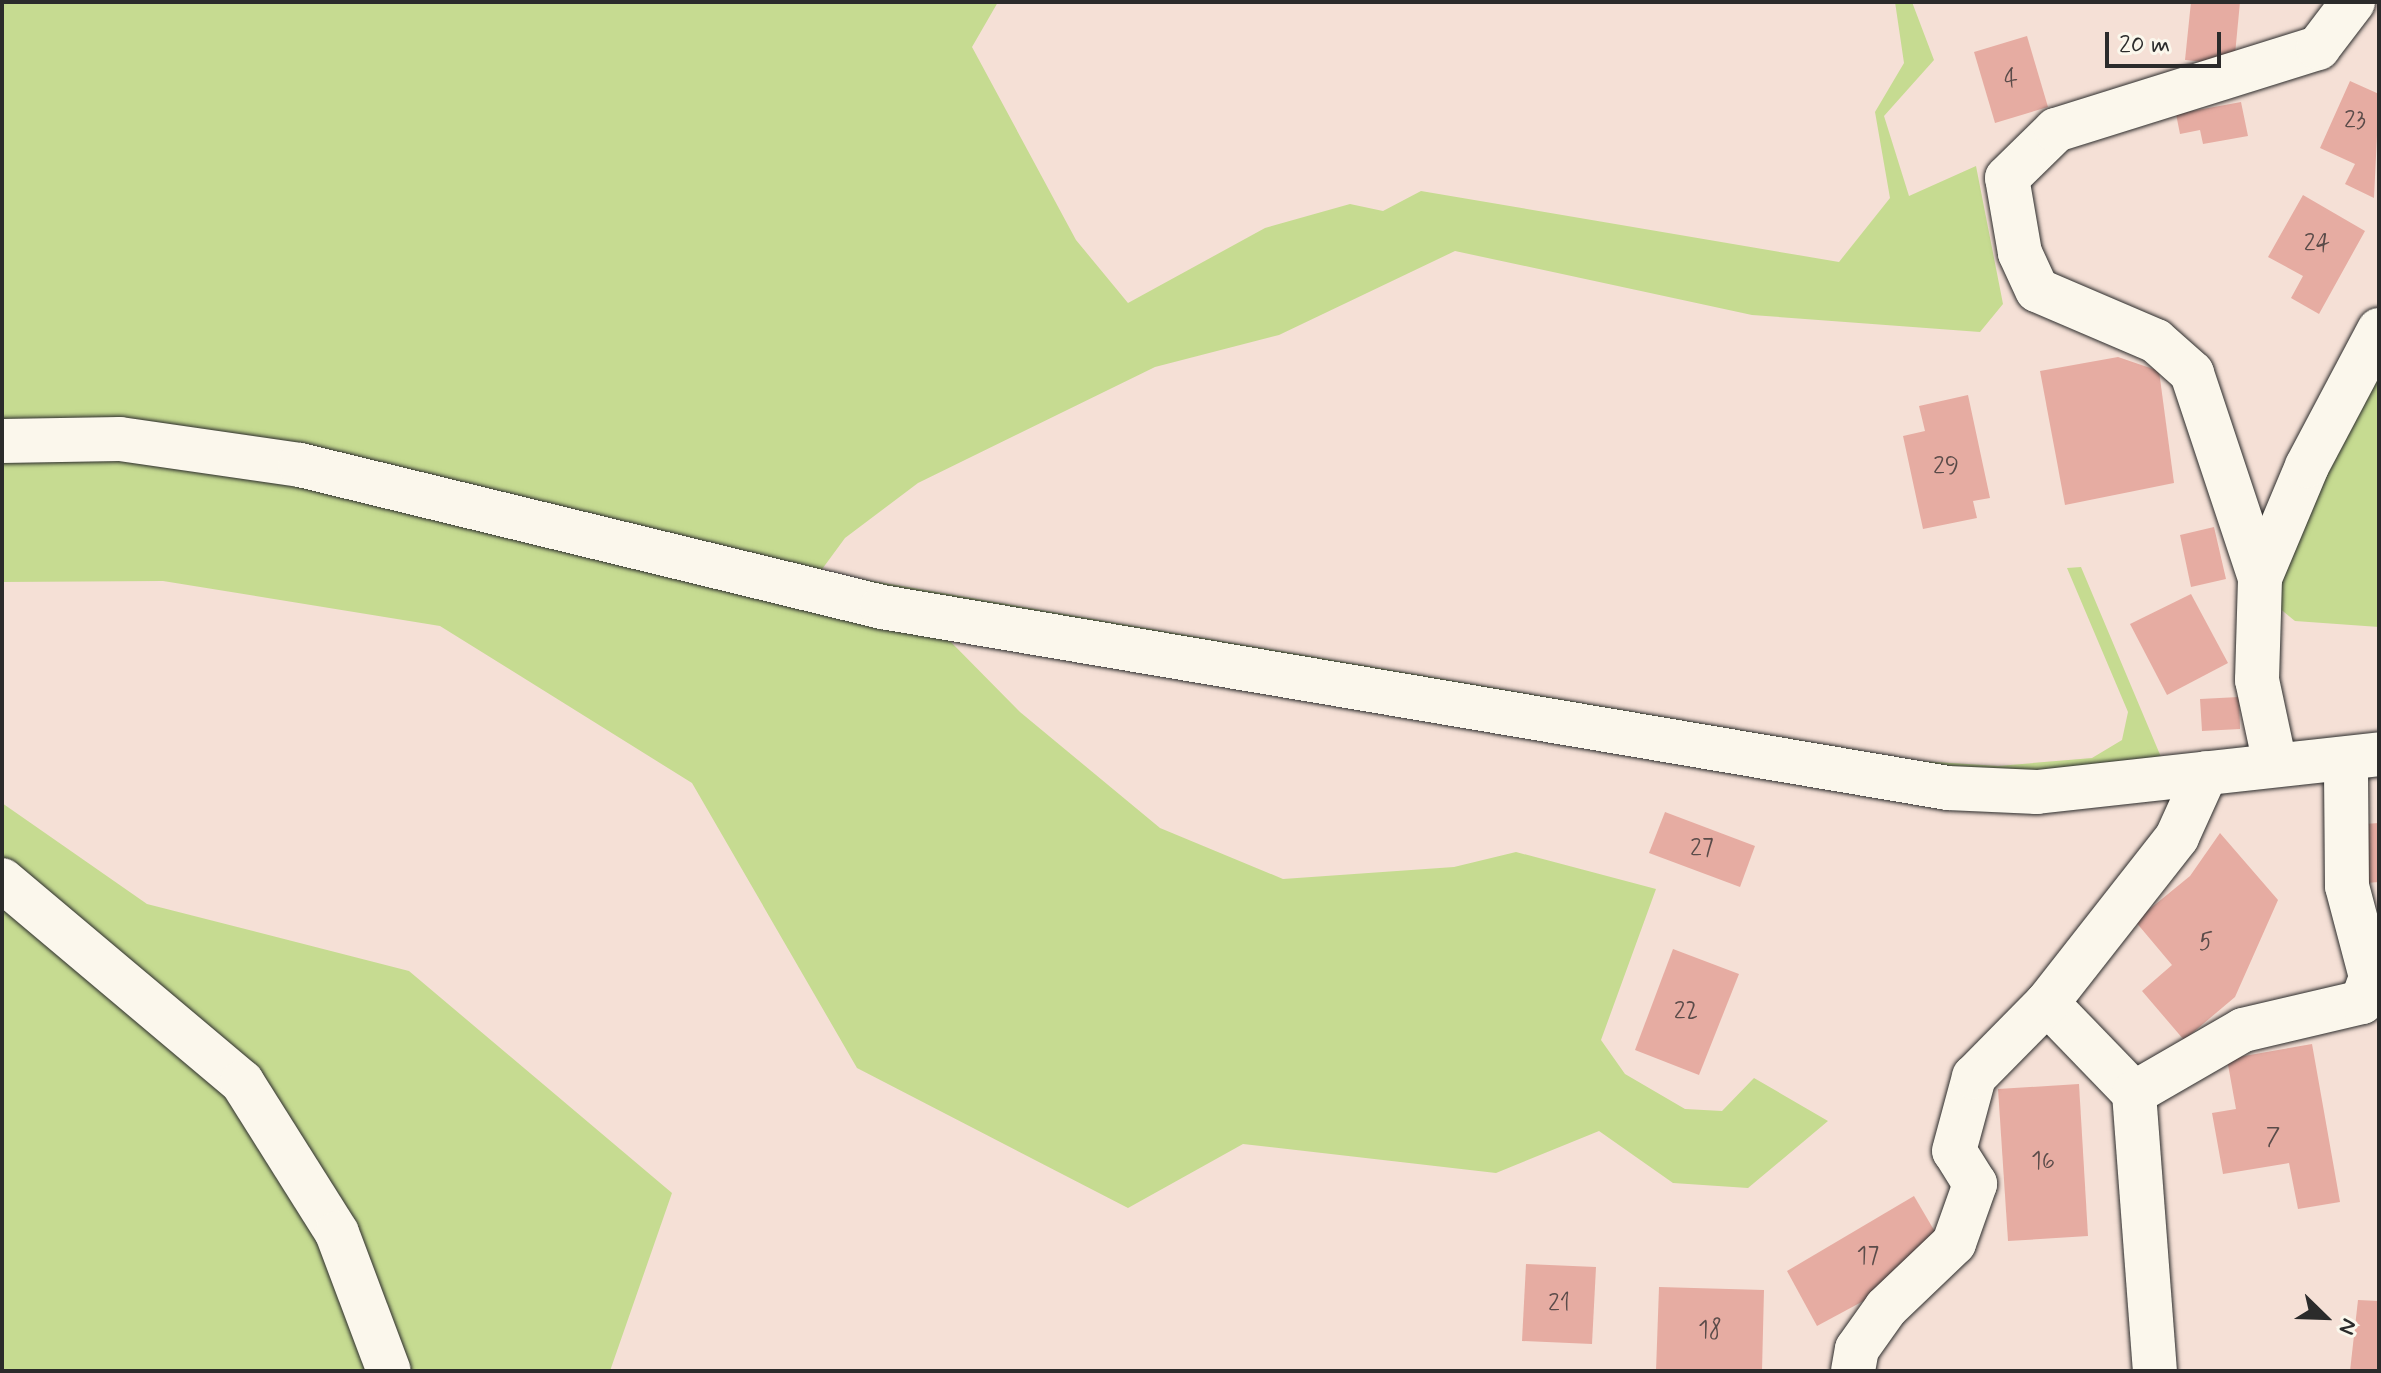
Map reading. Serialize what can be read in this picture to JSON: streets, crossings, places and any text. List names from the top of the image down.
{
  "house_numbers": [
    "4",
    "23",
    "24",
    "29",
    "27",
    "5",
    "22",
    "7",
    "16",
    "17",
    "21",
    "18"
  ],
  "scale_bar": "20 m",
  "north": "bottom right"
}
